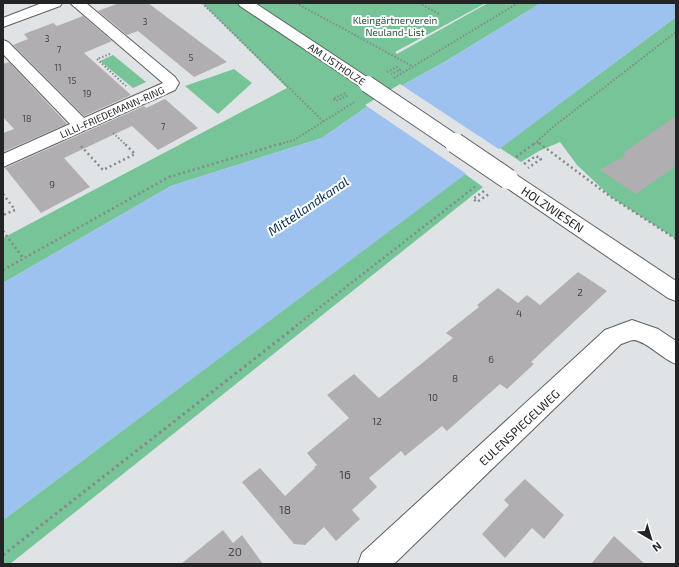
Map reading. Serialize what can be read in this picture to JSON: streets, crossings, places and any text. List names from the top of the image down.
{
  "streets": {
    "street": [
      "AM LISTHOLZE",
      "LILLI-FRIEDEMANN-RING",
      "HOLZWIESEN",
      "EULENSPIEGELWEG"
    ]
  },
  "crossings": [
    ["AM LISTHOLZE", "HOLZWIESEN"]
  ],
  "water": ["Mittellandkanal"],
  "parks": ["Kleingärtnerverein Neuland-List"],
  "house_numbers": [
    "3",
    "3",
    "7",
    "5",
    "11",
    "15",
    "19",
    "18",
    "7",
    "9",
    "2",
    "4",
    "6",
    "8",
    "10",
    "12",
    "16",
    "18",
    "20"
  ],
  "north": "bottom right"
}
